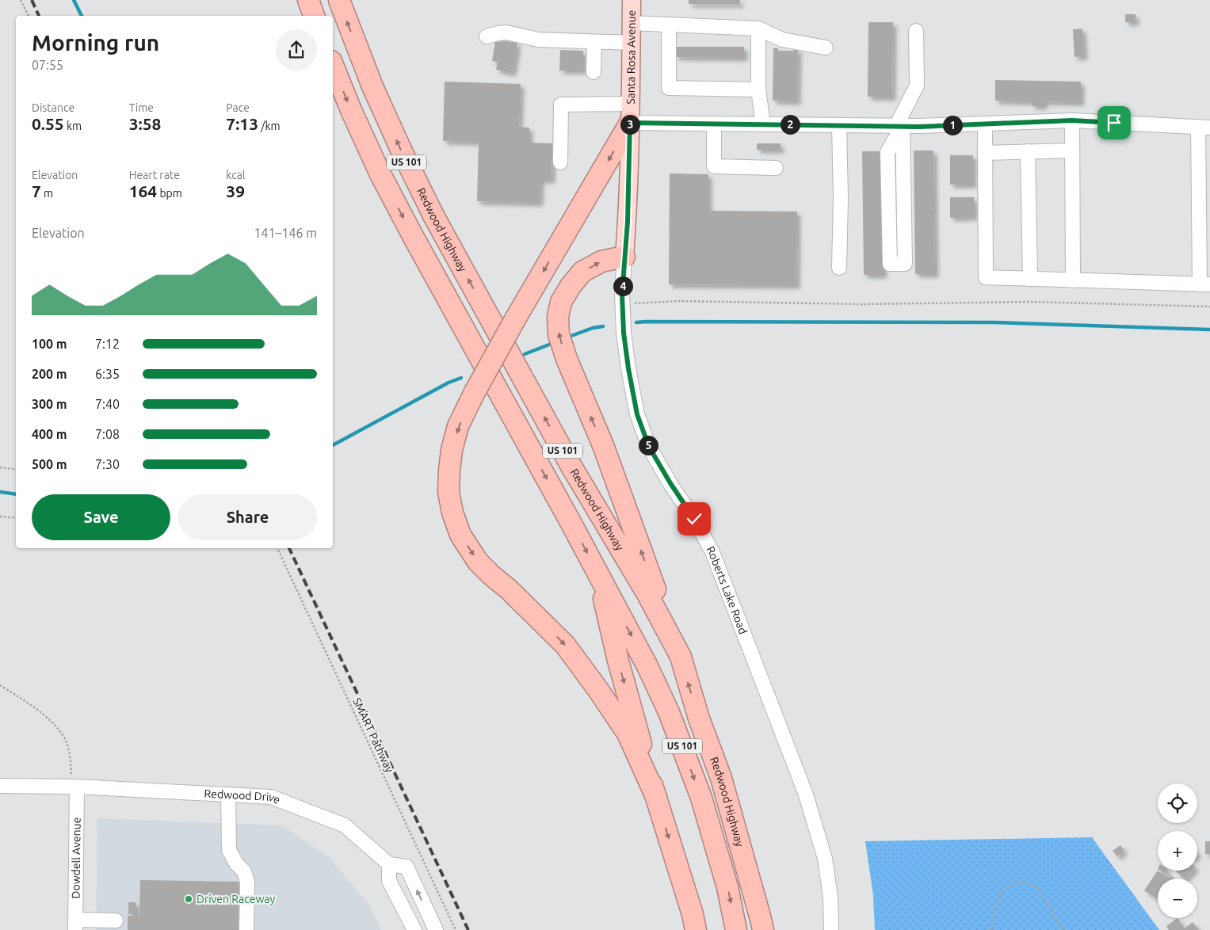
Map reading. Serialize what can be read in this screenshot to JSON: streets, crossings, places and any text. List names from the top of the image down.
{
  "streets": {
    "highway": ["US 101", "Redwood Highway"],
    "main road": ["Santa Rosa Avenue"],
    "street": ["Roberts Lake Road", "Redwood Drive", "Dowdell Avenue"],
    "path": ["SMART Pathway"]
  },
  "crossings": [
    ["Santa Rosa Avenue", "Roberts Lake Road"],
    ["Redwood Drive", "Dowdell Avenue"]
  ],
  "places": ["Driven Raceway"],
  "page": {
    "heading": ["Morning run", "07:55"],
    "stats": [
      ["Distance", "0.55 km"],
      ["Time", "3:58"],
      ["Pace", "7:13 /km"],
      ["Elevation", "7 m"],
      ["Heart rate", "164 bpm"],
      ["kcal", "39"]
    ],
    "pins": [
      "2",
      "3",
      "1",
      "4",
      "5"
    ],
    "chart": ["Elevation", "141–146 m"],
    "list": [
      {
        "name": "100 m",
        "note": "7:12"
      },
      {
        "name": "200 m",
        "note": "6:35"
      },
      {
        "name": "300 m",
        "note": "7:40"
      },
      {
        "name": "400 m",
        "note": "7:08"
      },
      {
        "name": "500 m",
        "note": "7:30"
      }
    ],
    "buttons": ["Save", "Share"],
    "map_buttons": ["+", "−"]
  }
}
